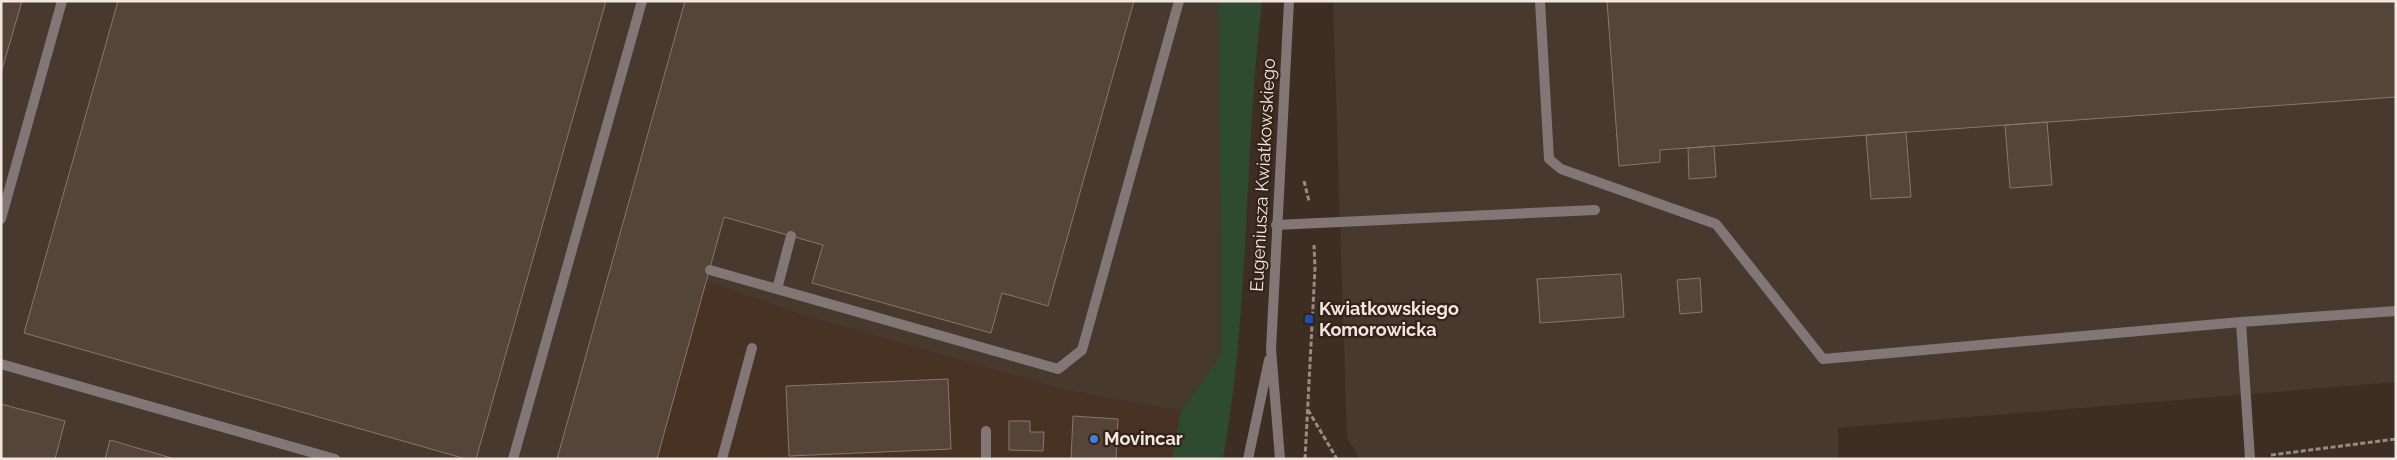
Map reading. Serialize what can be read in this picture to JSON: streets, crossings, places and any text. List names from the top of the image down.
{
  "streets": {
    "street": ["Eugeniusza Kwiatkowskiego"]
  },
  "places": {
    "transit": ["Kwiatkowskiego Komorowicka"],
    "other": ["Movincar"]
  }
}
